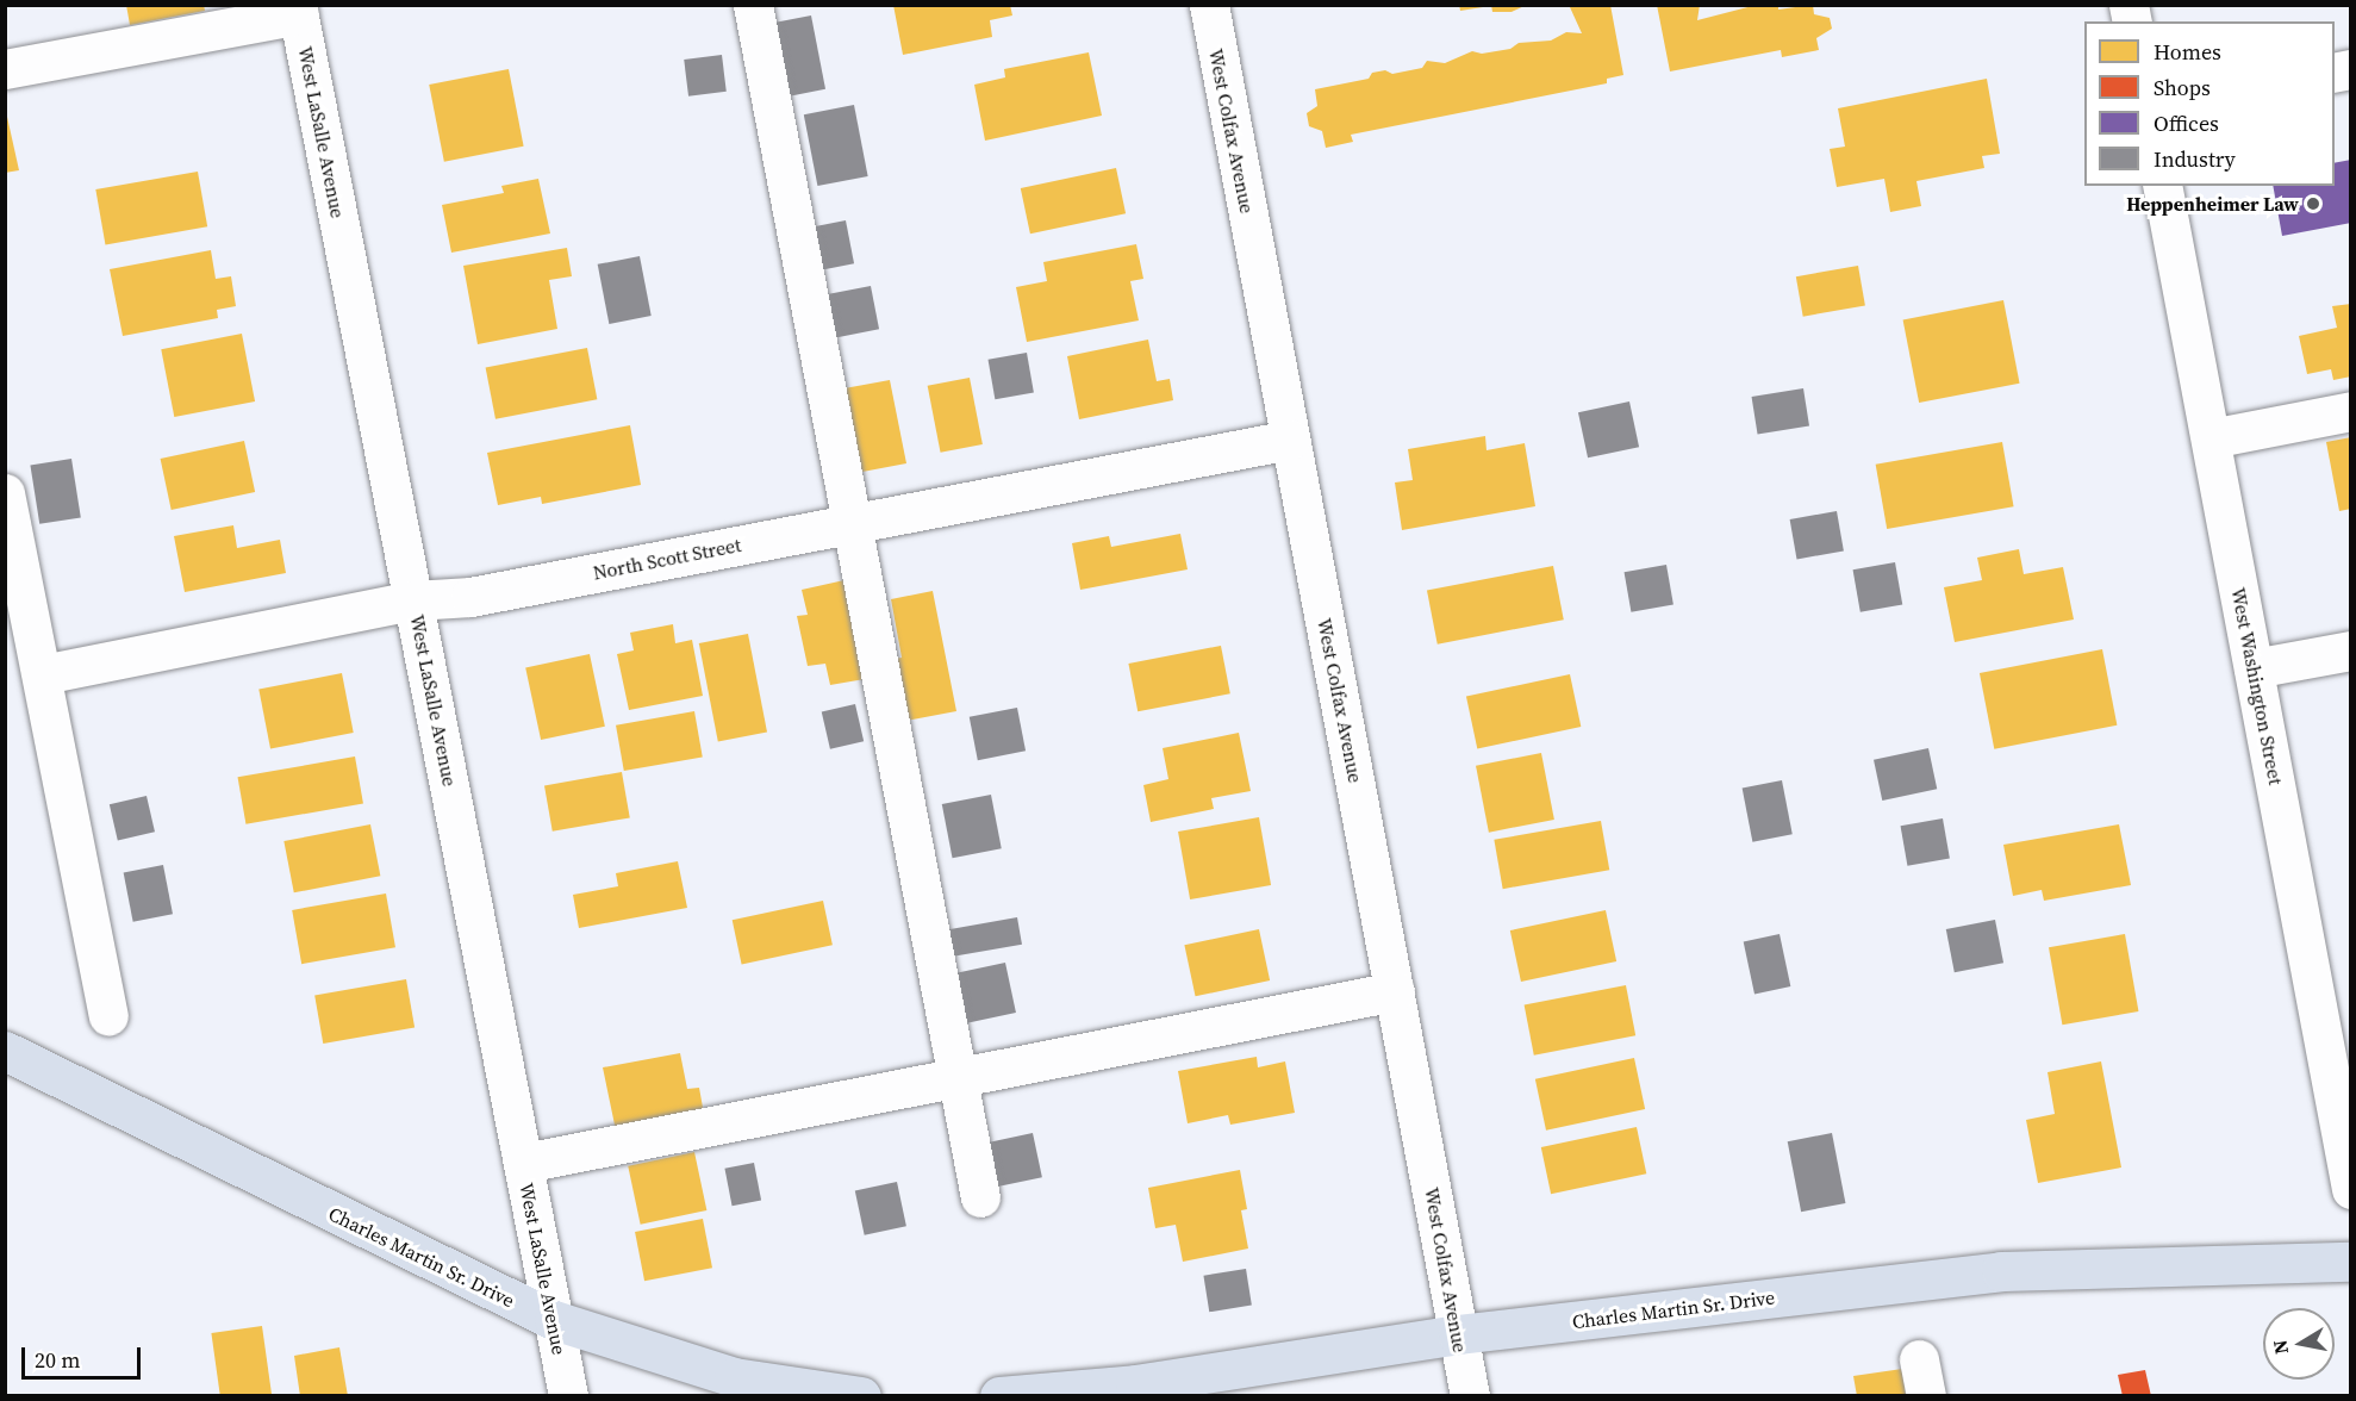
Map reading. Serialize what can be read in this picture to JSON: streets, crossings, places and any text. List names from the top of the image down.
{
  "streets": {
    "main road": ["Charles Martin Sr. Drive"],
    "street": [
      "West Colfax Avenue",
      "West LaSalle Avenue",
      "North Scott Street",
      "West Washington Street"
    ]
  },
  "crossings": [
    ["West Colfax Avenue", "North Scott Street"],
    ["West Colfax Avenue", "Charles Martin Sr. Drive"],
    ["West LaSalle Avenue", "North Scott Street"],
    ["West LaSalle Avenue", "Charles Martin Sr. Drive"]
  ],
  "places": ["Heppenheimer Law"],
  "legend": [
    "Homes",
    "Shops",
    "Offices",
    "Industry"
  ],
  "scale_bar": "20 m",
  "north": "left"
}
